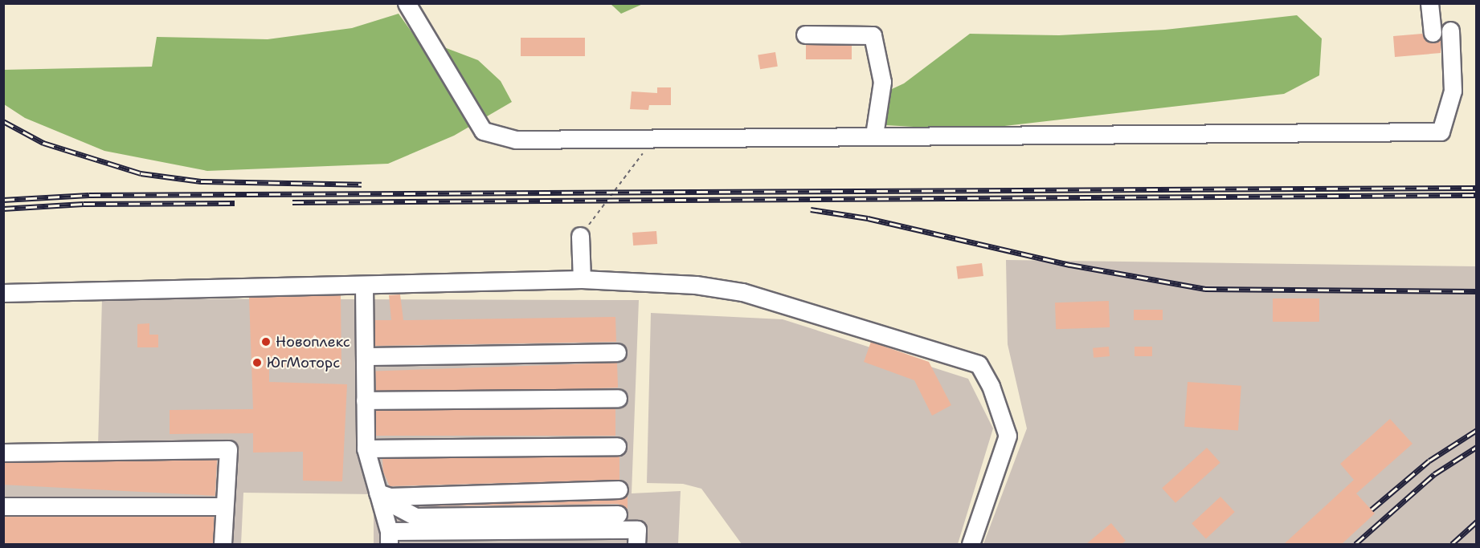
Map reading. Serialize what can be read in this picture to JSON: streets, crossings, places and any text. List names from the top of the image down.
{
  "places": ["Новоплекс", "ЮгМоторс"]
}
